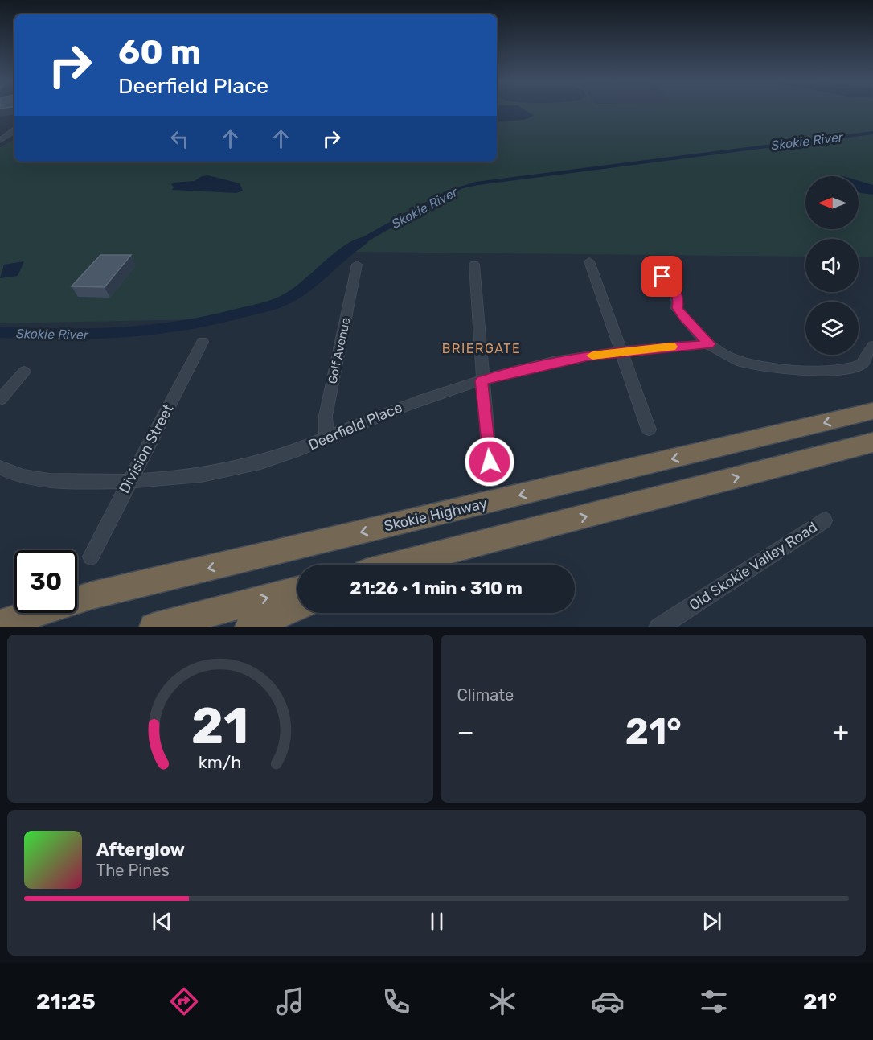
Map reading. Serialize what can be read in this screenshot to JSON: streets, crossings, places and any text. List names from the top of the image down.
{
  "streets": {
    "highway": ["Skokie Highway"],
    "street": [
      "Golf Avenue",
      "Deerfield Place",
      "Division Street",
      "Old Skokie Valley Road"
    ]
  },
  "crossings": [
    ["Golf Avenue", "Deerfield Place"],
    ["Deerfield Place", "Division Street"]
  ],
  "districts": ["BRIERGATE"],
  "water": ["Skokie River"],
  "north": "left",
  "page": {
    "turn": ["60 m", "Deerfield Place"],
    "limit": "30",
    "trip": "21:26 · 1 min · 310 m",
    "tile": "Climate",
    "heat": ["−", "21°", "+"],
    "song": ["Afterglow", "The Pines"],
    "tabs": ["21:25", "21°"],
    "gauge": ["21", "km/h"]
  }
}
